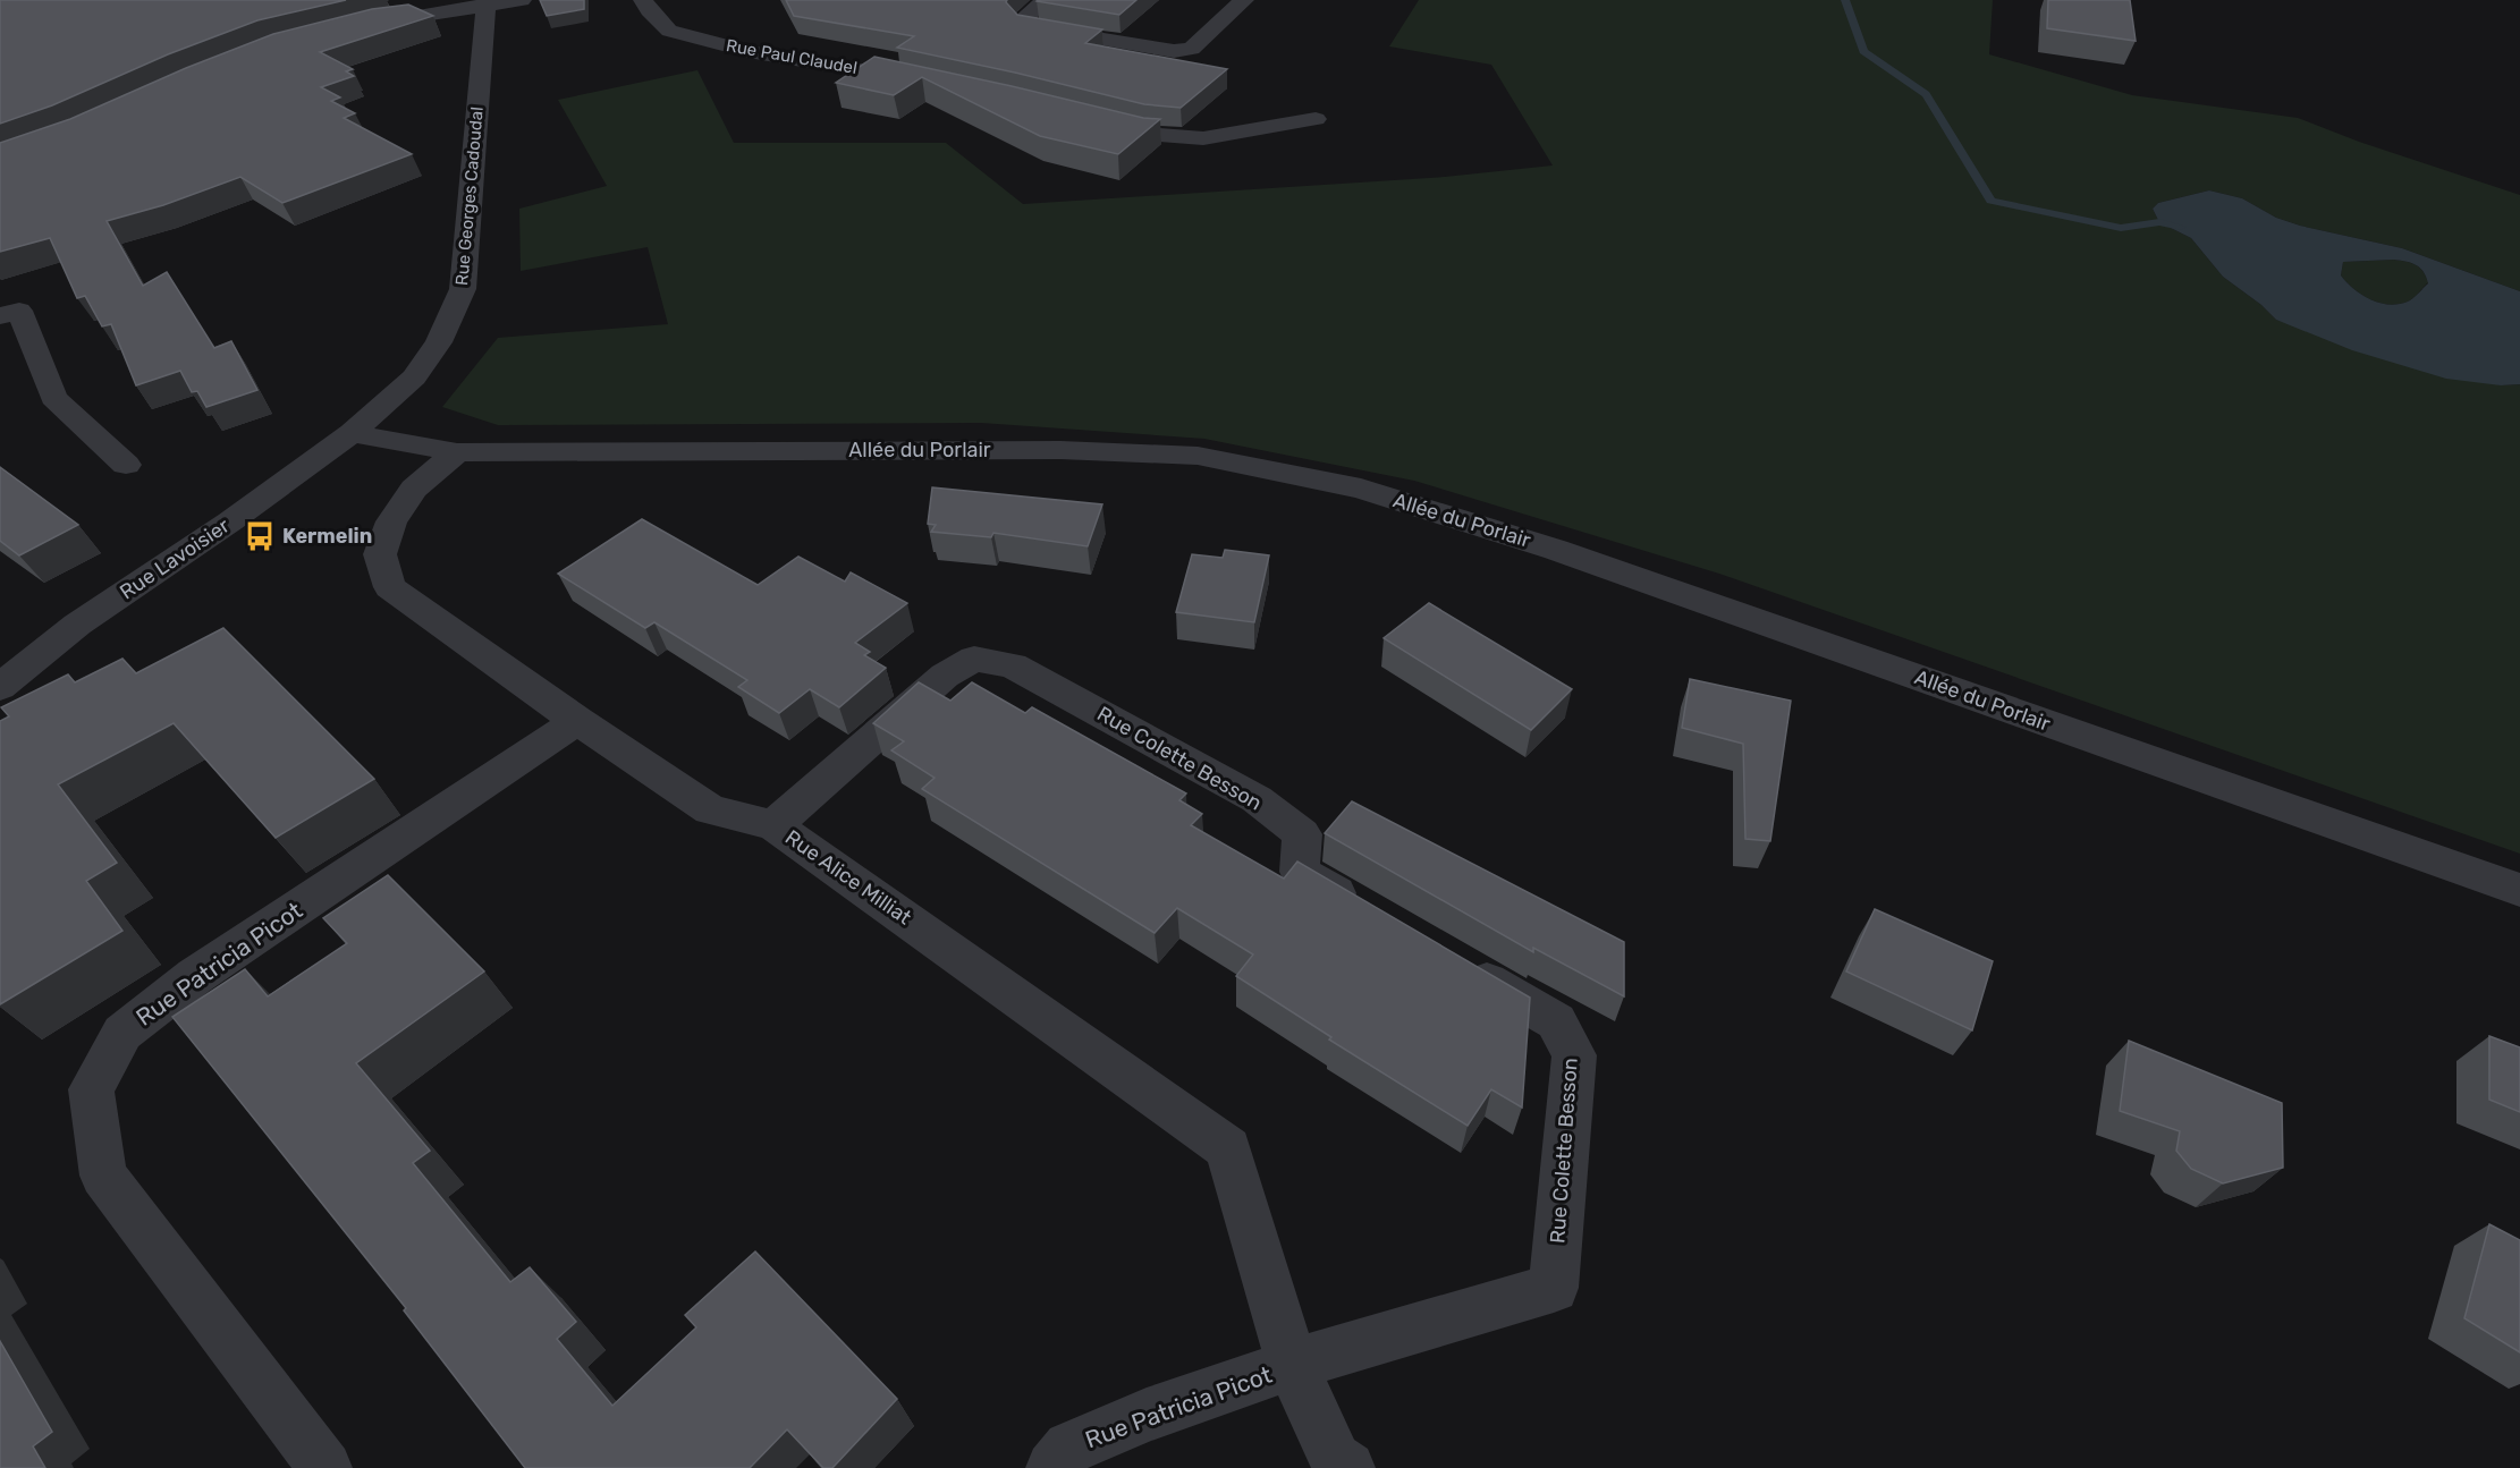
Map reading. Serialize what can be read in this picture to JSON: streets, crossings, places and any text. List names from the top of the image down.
{
  "streets": {
    "street": [
      "Rue Paul Claudel",
      "Rue Georges Cadoudal",
      "Allée du Porlair",
      "Rue Lavoisier",
      "Rue Colette Besson",
      "Rue Alice Milliat",
      "Rue Patricia Picot"
    ]
  },
  "crossings": [
    ["Rue Georges Cadoudal", "Allée du Porlair"],
    ["Rue Georges Cadoudal", "Rue Lavoisier"],
    ["Allée du Porlair", "Rue Lavoisier"],
    ["Allée du Porlair", "Rue Alice Milliat"],
    ["Rue Colette Besson", "Rue Alice Milliat"],
    ["Rue Colette Besson", "Rue Patricia Picot"],
    ["Rue Alice Milliat", "Rue Patricia Picot"]
  ],
  "places": {
    "bus stop": ["Kermelin"]
  }
}
